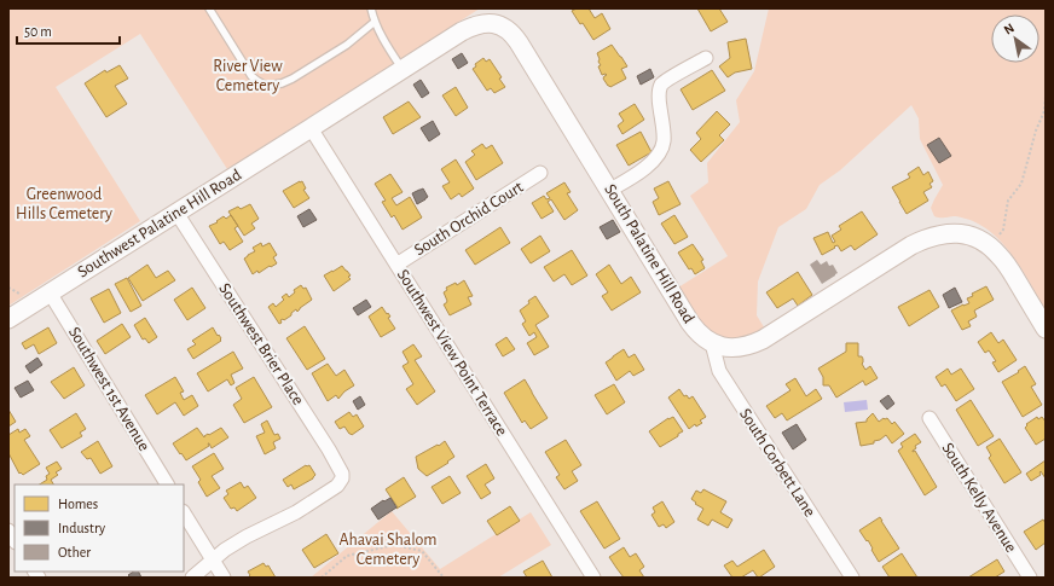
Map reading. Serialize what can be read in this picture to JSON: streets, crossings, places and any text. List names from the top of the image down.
{
  "streets": {
    "street": [
      "South Orchid Court",
      "Southwest Palatine Hill Road",
      "South Palatine Hill Road",
      "Southwest Brier Place",
      "Southwest View Point Terrace",
      "Southwest 1st Avenue",
      "South Corbett Lane",
      "South Kelly Avenue"
    ]
  },
  "crossings": [
    ["South Orchid Court", "Southwest View Point Terrace"],
    ["Southwest Palatine Hill Road", "South Palatine Hill Road"],
    ["Southwest Palatine Hill Road", "Southwest Brier Place"],
    ["Southwest Palatine Hill Road", "Southwest View Point Terrace"],
    ["Southwest Palatine Hill Road", "Southwest 1st Avenue"],
    ["South Palatine Hill Road", "Southwest View Point Terrace"],
    ["South Palatine Hill Road", "South Corbett Lane"]
  ],
  "parks": ["River View Cemetery", "Greenwood Hills Cemetery", "Ahavai Shalom Cemetery"],
  "legend": ["Homes", "Industry", "Other"],
  "scale_bar": "50 m",
  "north": "top left"
}
